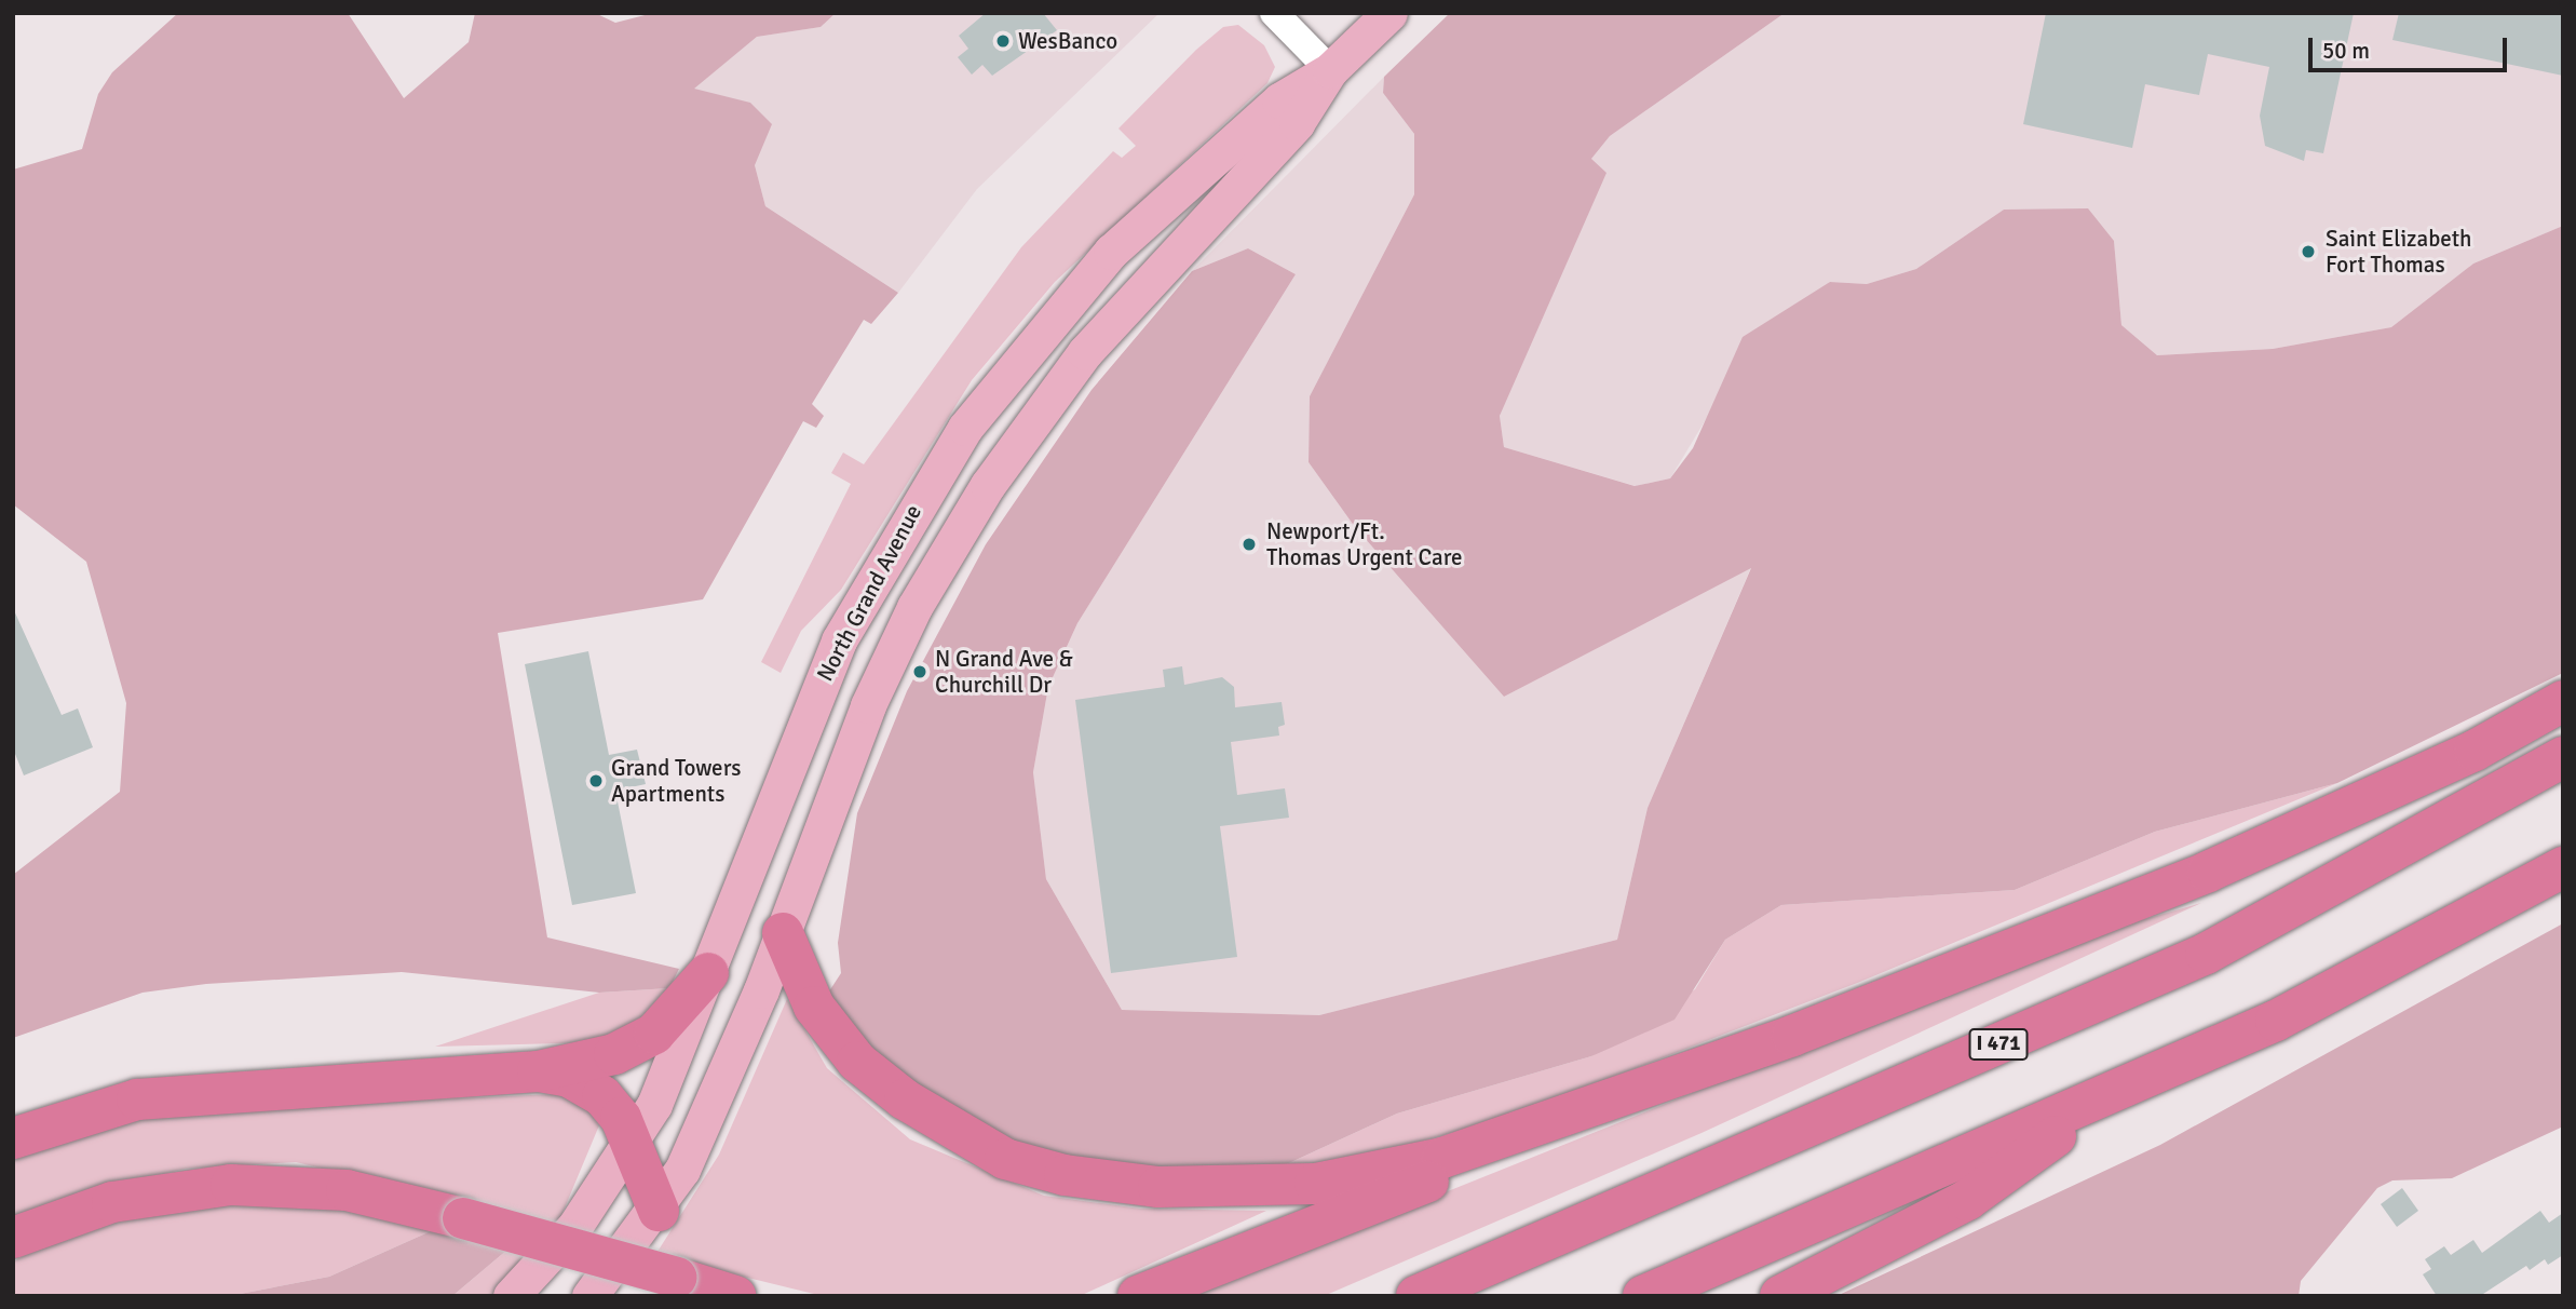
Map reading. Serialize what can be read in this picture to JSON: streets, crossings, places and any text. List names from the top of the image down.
{
  "streets": {
    "highway": ["I 471"],
    "main road": ["North Grand Avenue"]
  },
  "places": [
    "WesBanco",
    "Saint Elizabeth Fort Thomas",
    "Newport/Ft. Thomas Urgent Care",
    "N Grand Ave & Churchill Dr",
    "Grand Towers Apartments"
  ],
  "scale_bar": "50 m"
}
